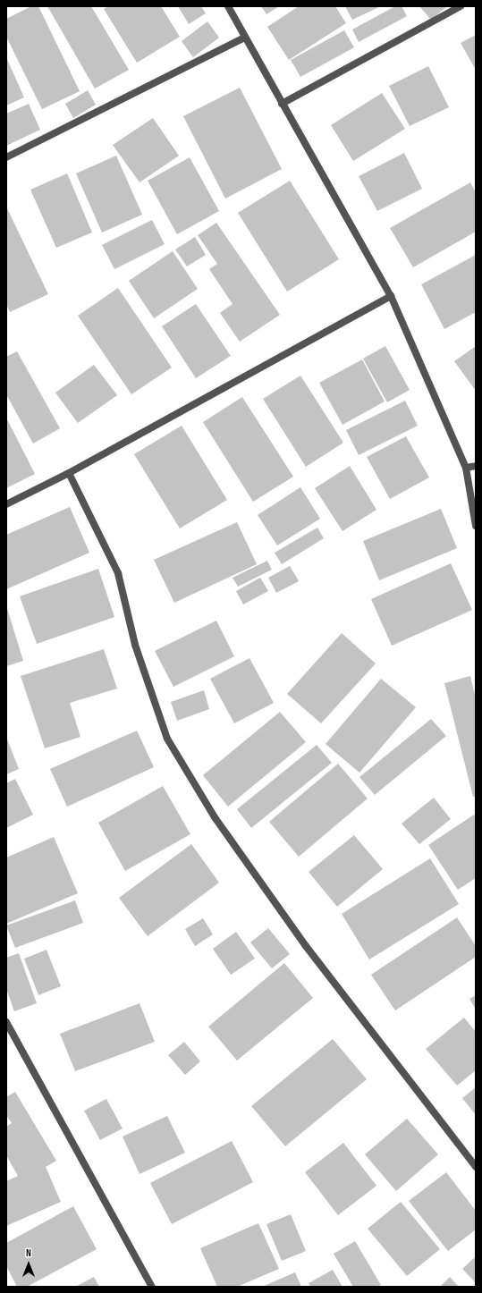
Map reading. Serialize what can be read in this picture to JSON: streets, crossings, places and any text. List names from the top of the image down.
{
  "north": "top"
}
